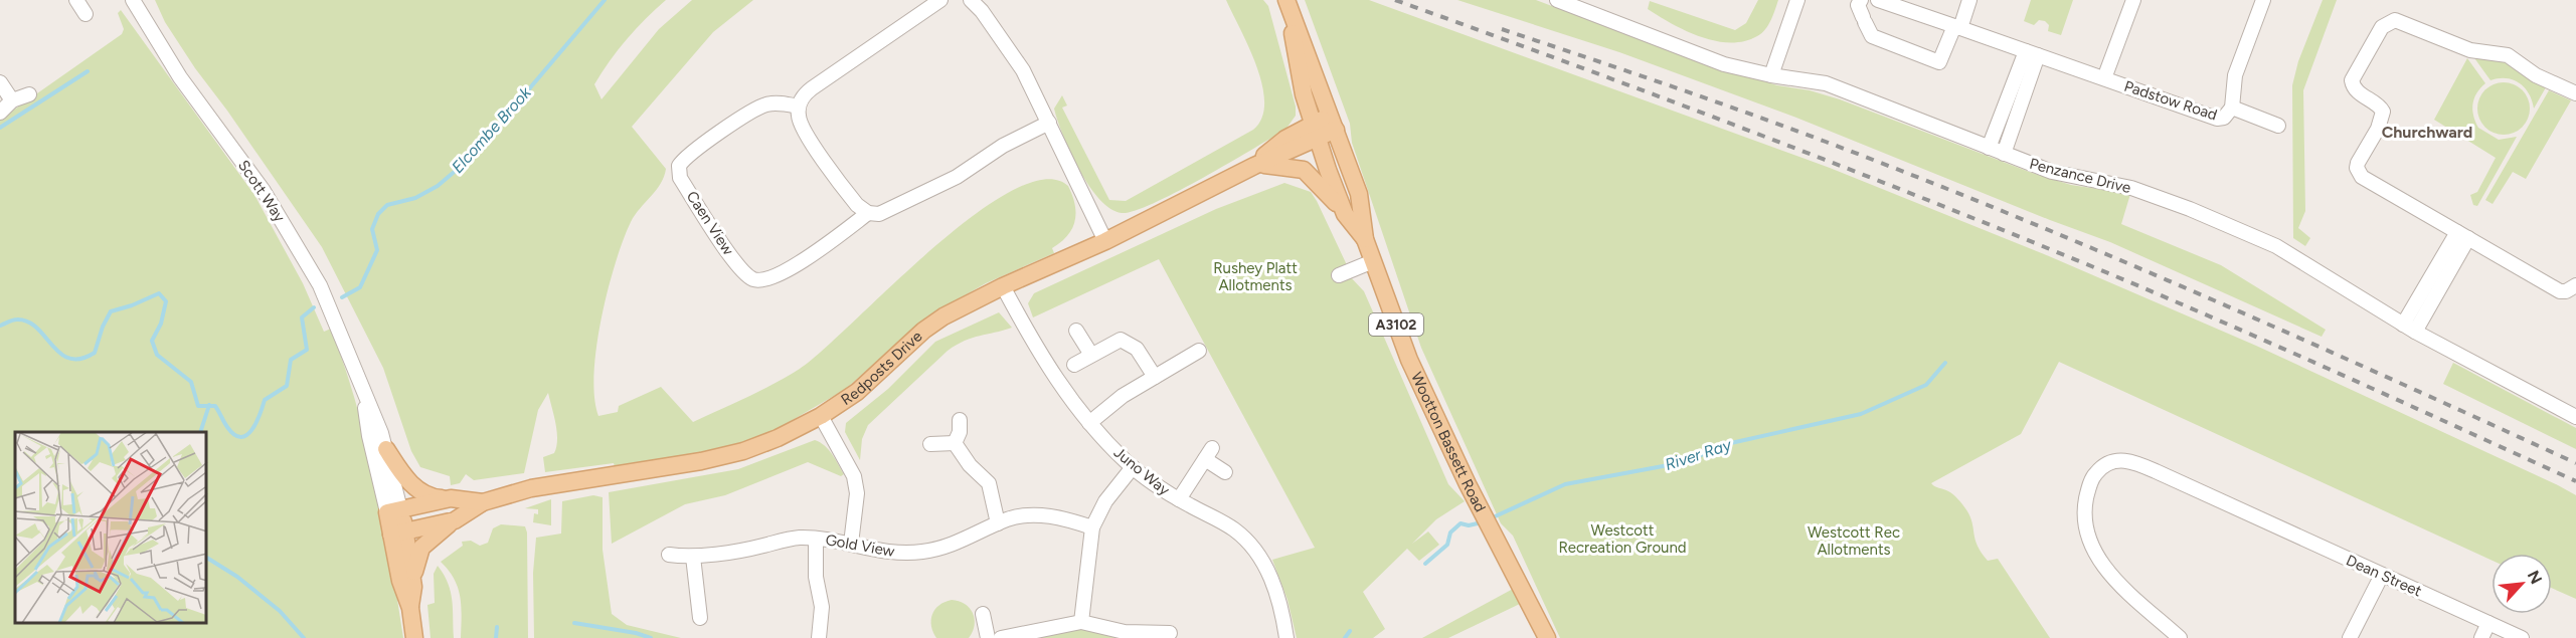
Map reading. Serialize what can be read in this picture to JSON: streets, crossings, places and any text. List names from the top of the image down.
{
  "streets": {
    "main road": ["A3102", "Redposts Drive", "Wootton Bassett Road"],
    "street": [
      "Padstow Road",
      "Penzance Drive",
      "Scott Way",
      "Caen View",
      "Juno Way",
      "Gold View",
      "Dean Street"
    ]
  },
  "crossings": [
    ["Scott Way", "Redposts Drive"],
    ["Redposts Drive", "Wootton Bassett Road"],
    ["Redposts Drive", "Juno Way"]
  ],
  "districts": ["Churchward"],
  "water": ["Elcombe Brook", "River Ray"],
  "parks": ["Rushey Platt Allotments", "Westcott Recreation Ground", "Westcott Rec Allotments"],
  "north": "top right"
}
